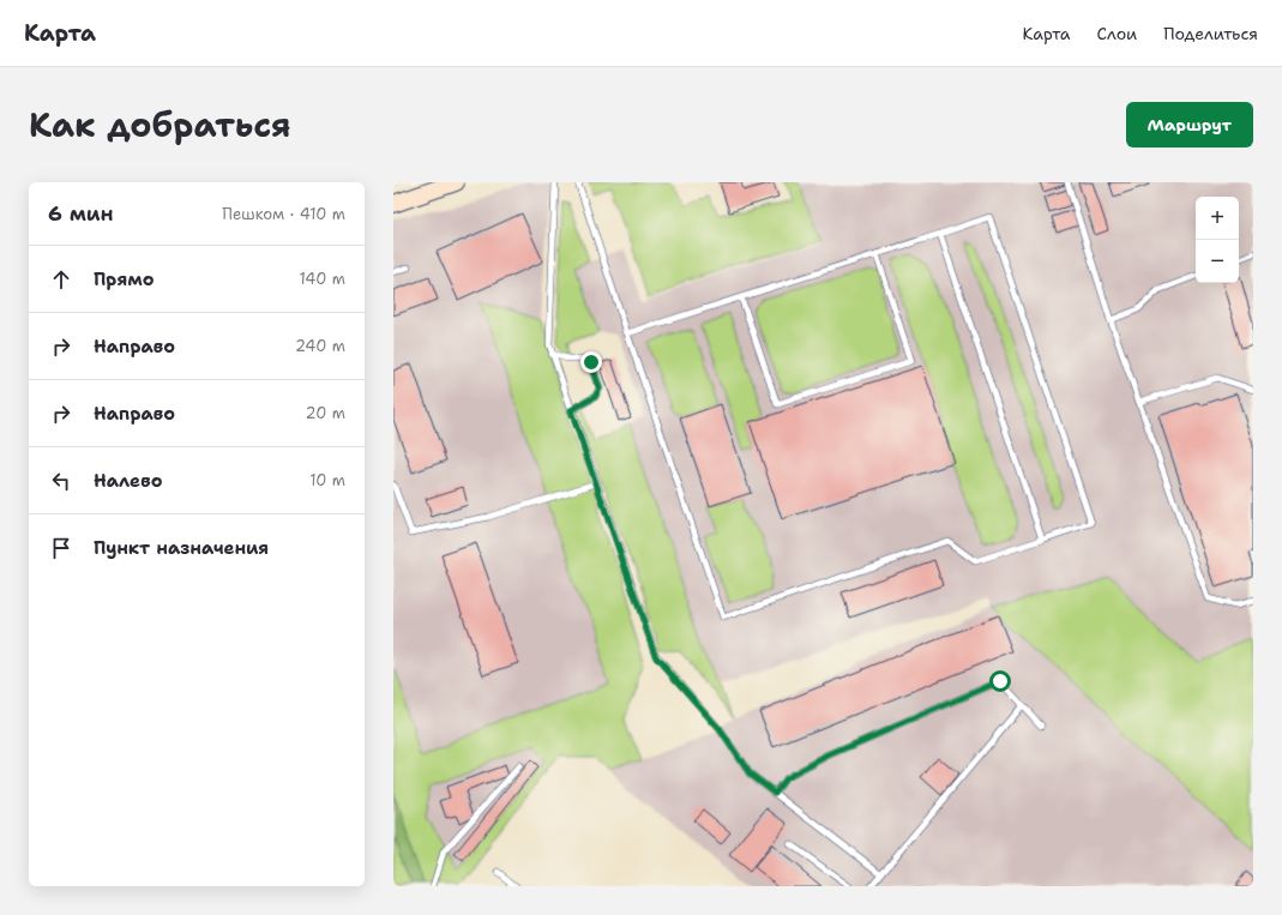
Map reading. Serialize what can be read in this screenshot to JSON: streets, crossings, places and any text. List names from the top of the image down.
{
  "page": {
    "header": "Карта",
    "nav": ["Карта", "Слои", "Поделиться"],
    "title": "Как добраться",
    "buttons": "Маршрут",
    "heading": ["6 мин", "Пешком · 410 m"],
    "map_buttons": ["+", "−"],
    "list": [
      ["Прямо", "140 m"],
      ["Направо", "240 m"],
      ["Направо", "20 m"],
      ["Налево", "10 m"],
      "Пункт назначения"
    ]
  }
}
